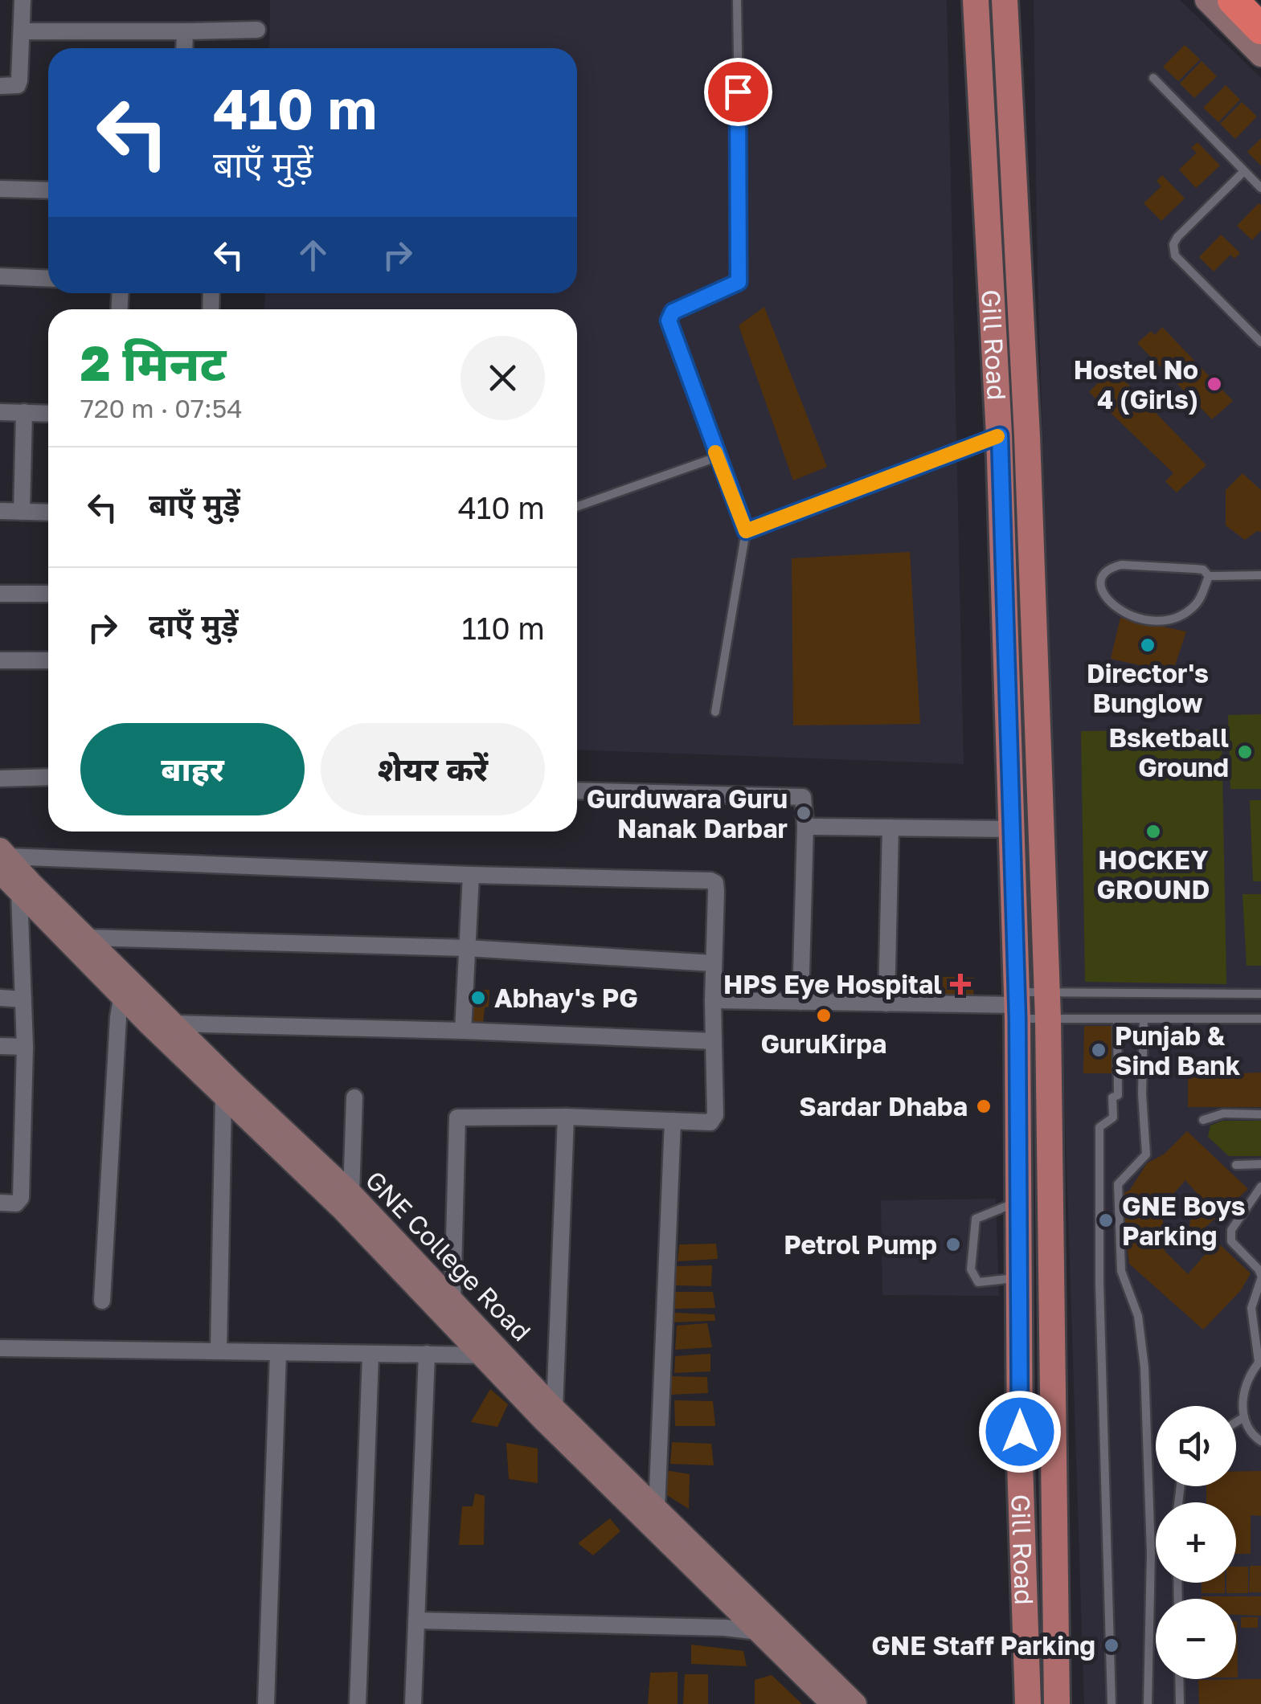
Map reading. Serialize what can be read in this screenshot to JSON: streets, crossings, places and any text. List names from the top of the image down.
{
  "streets": {
    "main road": ["Gill Road"],
    "street": ["GNE College Road"]
  },
  "places": {
    "other": [
      "Hostel No 4 (Girls)",
      "Director's Bunglow",
      "Bsketball Ground",
      "Gurduwara Guru Nanak Darbar",
      "HOCKEY GROUND",
      "Abhay's PG",
      "GuruKirpa",
      "Punjab & Sind Bank",
      "Sardar Dhaba",
      "GNE Boys Parking",
      "Petrol Pump",
      "GNE Staff Parking"
    ],
    "health": ["HPS Eye Hospital"]
  },
  "page": {
    "turn": ["410 m", "बाएँ मुड़ें"],
    "heading": ["2 मिनट", "720 m · 07:54"],
    "list": [
      {
        "name": "बाएँ मुड़ें",
        "value": "410 m"
      },
      {
        "name": "दाएँ मुड़ें",
        "value": "110 m"
      }
    ],
    "buttons": ["बाहर", "शेयर करें"],
    "map_buttons": ["+", "−"]
  }
}
